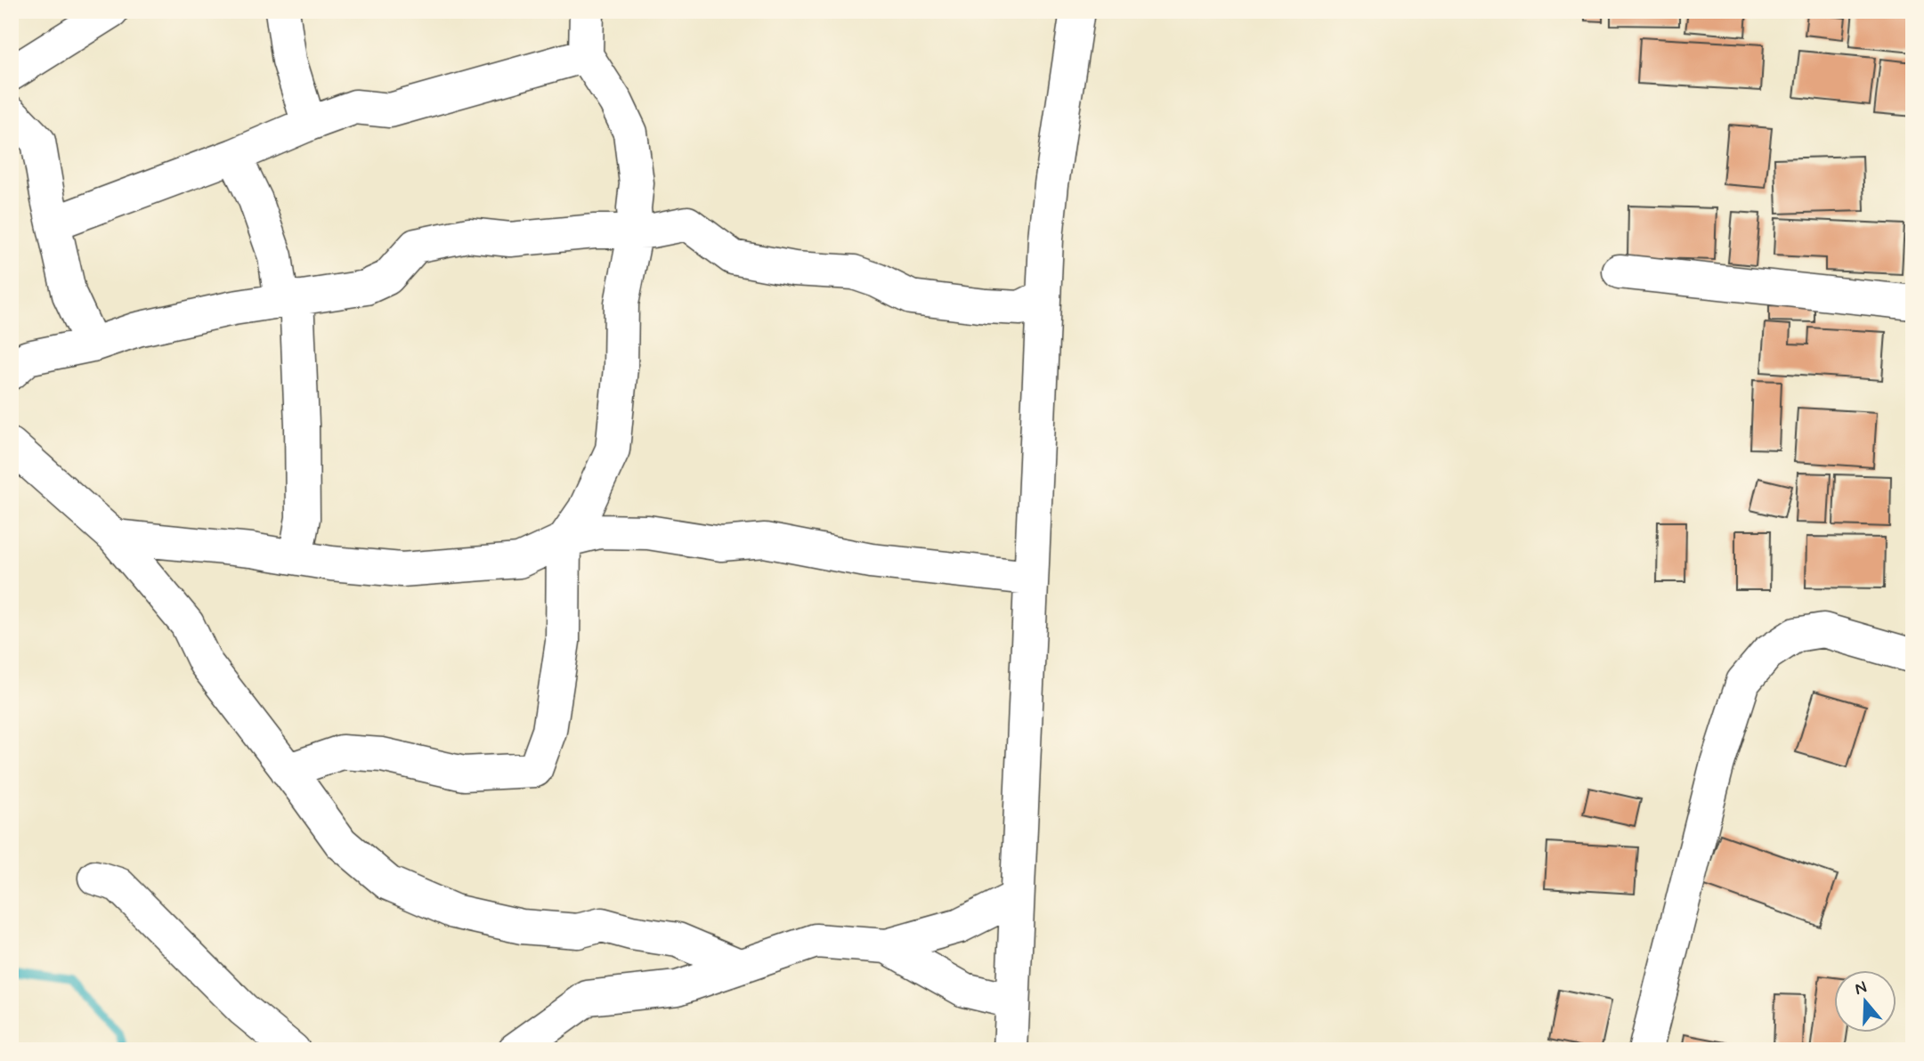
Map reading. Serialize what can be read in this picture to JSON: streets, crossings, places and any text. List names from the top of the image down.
{
  "north": "top"
}
